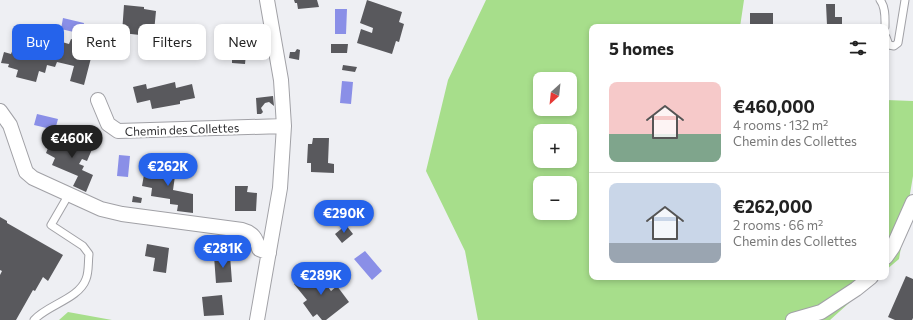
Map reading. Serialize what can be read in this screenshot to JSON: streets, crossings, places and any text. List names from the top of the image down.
{
  "streets": {
    "street": ["Chemin des Collettes"]
  },
  "north": "bottom left",
  "page": {
    "chip": [
      "Buy",
      "Rent",
      "Filters",
      "New"
    ],
    "heading": "5 homes",
    "map_buttons": ["+", "−"],
    "list": [
      {
        "name": "€460,000",
        "note": "4 rooms · 132 m² · Chemin des Collettes"
      },
      {
        "name": "€262,000",
        "note": "2 rooms · 66 m² · Chemin des Collettes"
      }
    ],
    "price": [
      "€460K",
      "€262K",
      "€290K",
      "€281K",
      "€289K"
    ]
  }
}
